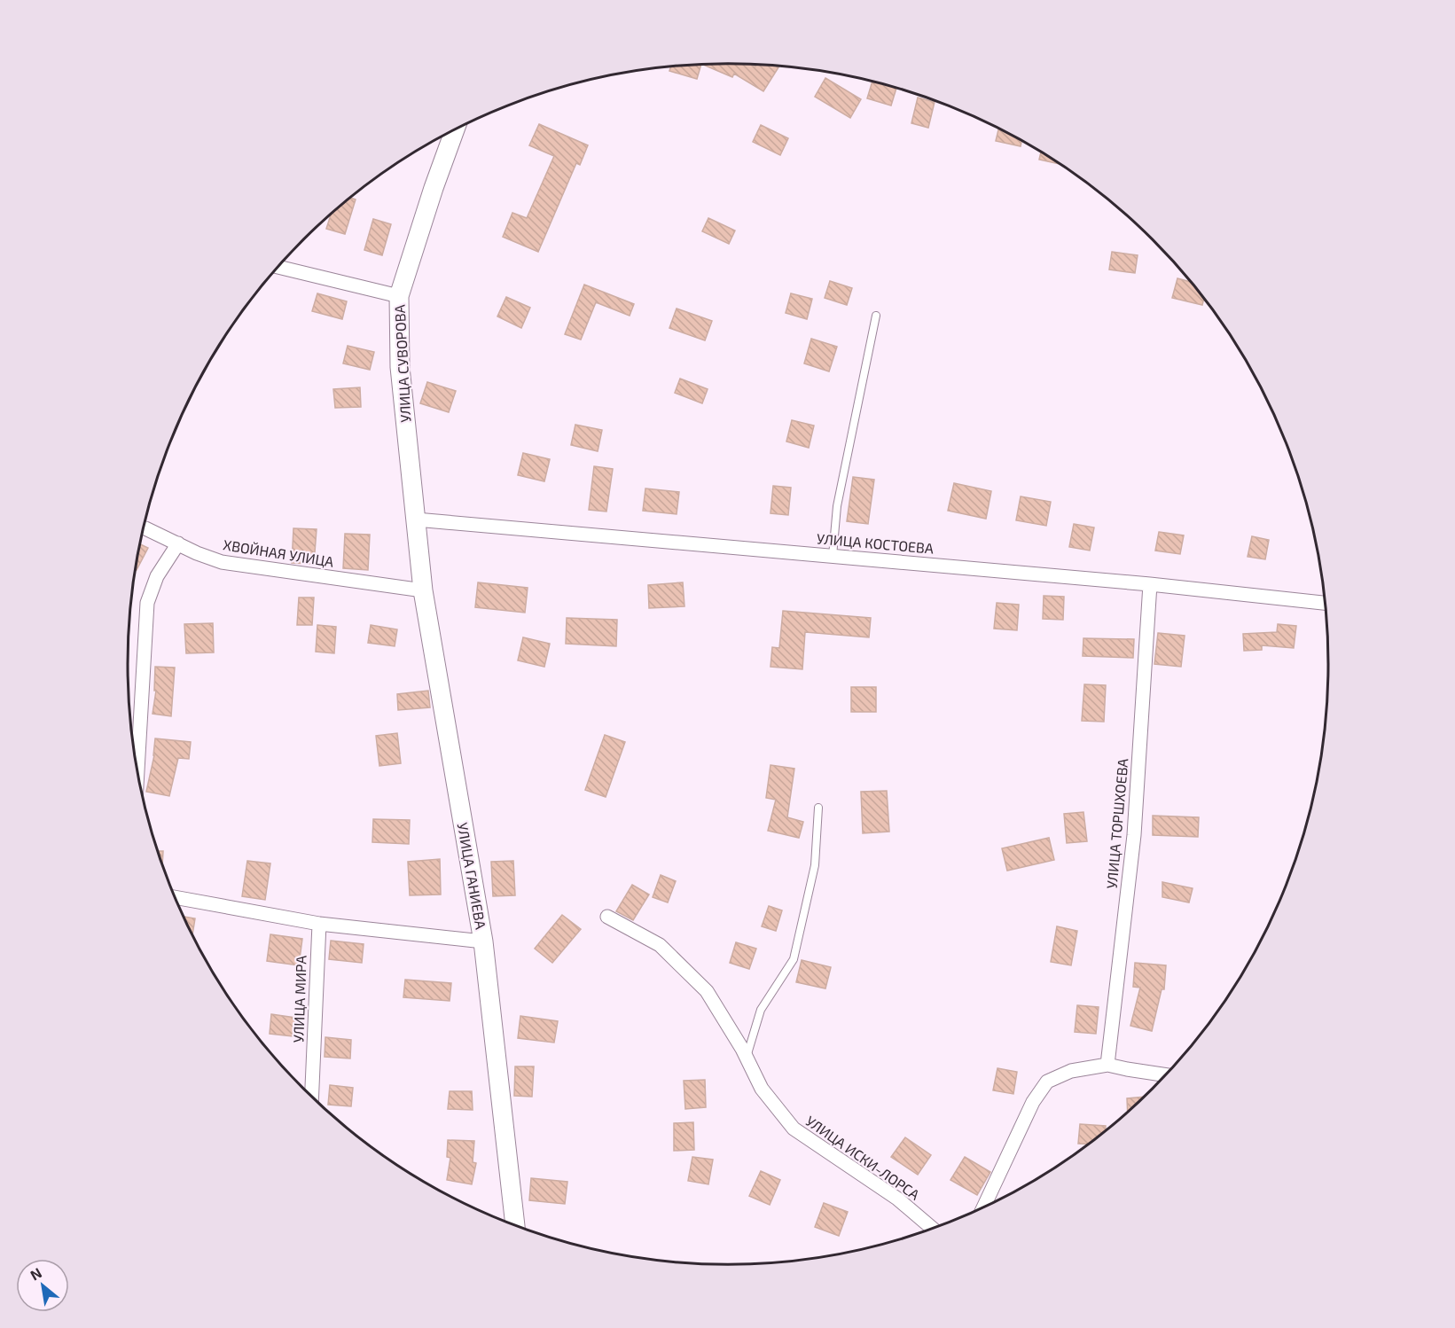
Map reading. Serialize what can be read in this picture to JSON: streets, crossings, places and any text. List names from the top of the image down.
{
  "streets": {
    "main road": ["УЛИЦА СУВОРОВА", "УЛИЦА ГАНИЕВА"],
    "street": [
      "УЛИЦА КОСТОЕВА",
      "ХВОЙНАЯ УЛИЦА",
      "УЛИЦА ТОРШХОЕВА",
      "УЛИЦА МИРА",
      "УЛИЦА ИСКИ-ЛОРСА"
    ]
  },
  "crossings": [
    ["УЛИЦА СУВОРОВА", "УЛИЦА КОСТОЕВА"],
    ["УЛИЦА СУВОРОВА", "УЛИЦА ГАНИЕВА"],
    ["УЛИЦА КОСТОЕВА", "УЛИЦА ТОРШХОЕВА"],
    ["УЛИЦА КОСТОЕВА", "УЛИЦА ГАНИЕВА"],
    ["ХВОЙНАЯ УЛИЦА", "УЛИЦА ГАНИЕВА"]
  ],
  "north": "top left"
}
